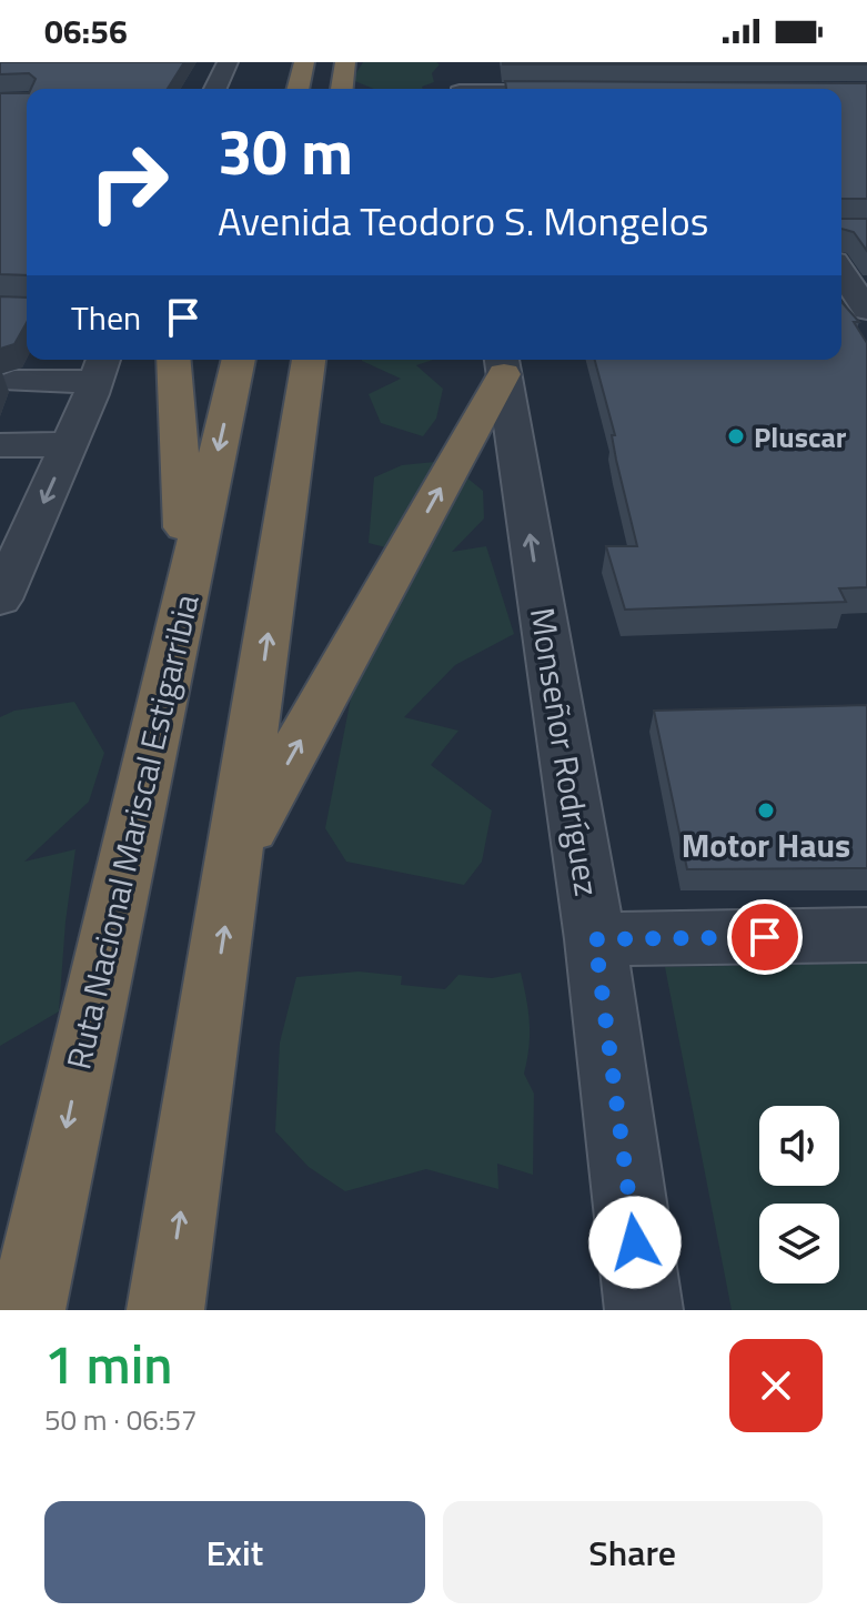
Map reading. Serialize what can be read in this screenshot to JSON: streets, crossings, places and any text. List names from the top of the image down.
{
  "streets": {
    "highway": ["Ruta Nacional Mariscal Estigarribia"],
    "street": ["Monseñor Rodríguez"]
  },
  "one_way": ["Monseñor Rodríguez"],
  "places": ["Pluscar", "Motor Haus"],
  "page": {
    "status": "06:56",
    "turn": ["30 m", "Avenida Teodoro S. Mongelos"],
    "then": "Then",
    "heading": ["1 min", "50 m · 06:57"],
    "buttons": ["Exit", "Share"]
  }
}
